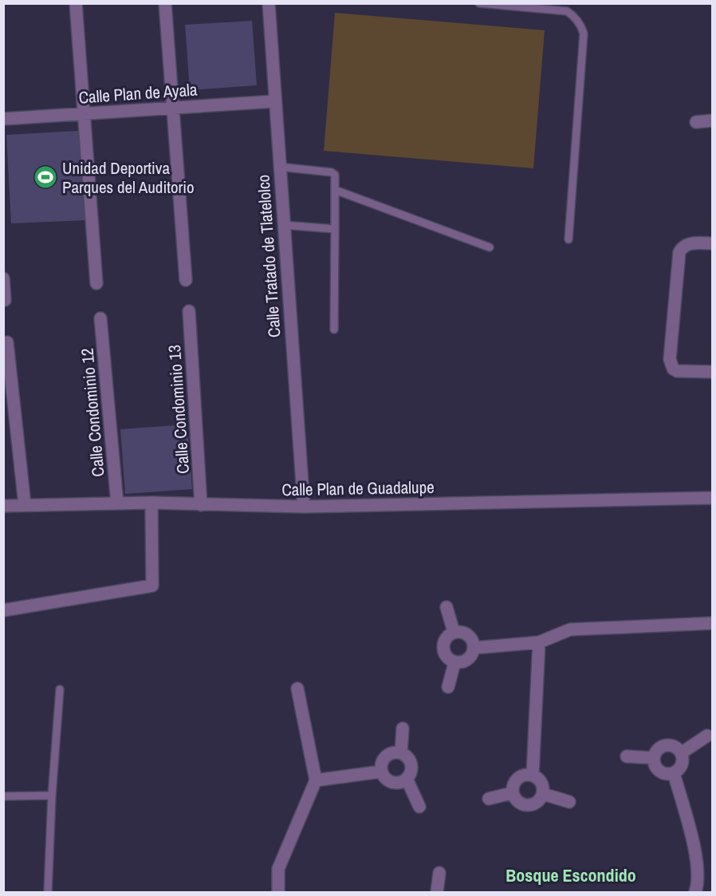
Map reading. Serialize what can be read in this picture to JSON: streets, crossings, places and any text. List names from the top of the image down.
{
  "streets": {
    "street": [
      "Calle Plan de Ayala",
      "Calle Tratado de Tlatelolco",
      "Calle Condominio 13",
      "Calle Condominio 12",
      "Calle Plan de Guadalupe"
    ]
  },
  "crossings": [
    ["Calle Plan de Ayala", "Calle Tratado de Tlatelolco"],
    ["Calle Tratado de Tlatelolco", "Calle Plan de Guadalupe"],
    ["Calle Condominio 13", "Calle Plan de Guadalupe"],
    ["Calle Condominio 12", "Calle Plan de Guadalupe"]
  ],
  "districts": ["Bosque Escondido"],
  "places": {
    "sports": ["Unidad Deportiva Parques del Auditorio"]
  }
}
